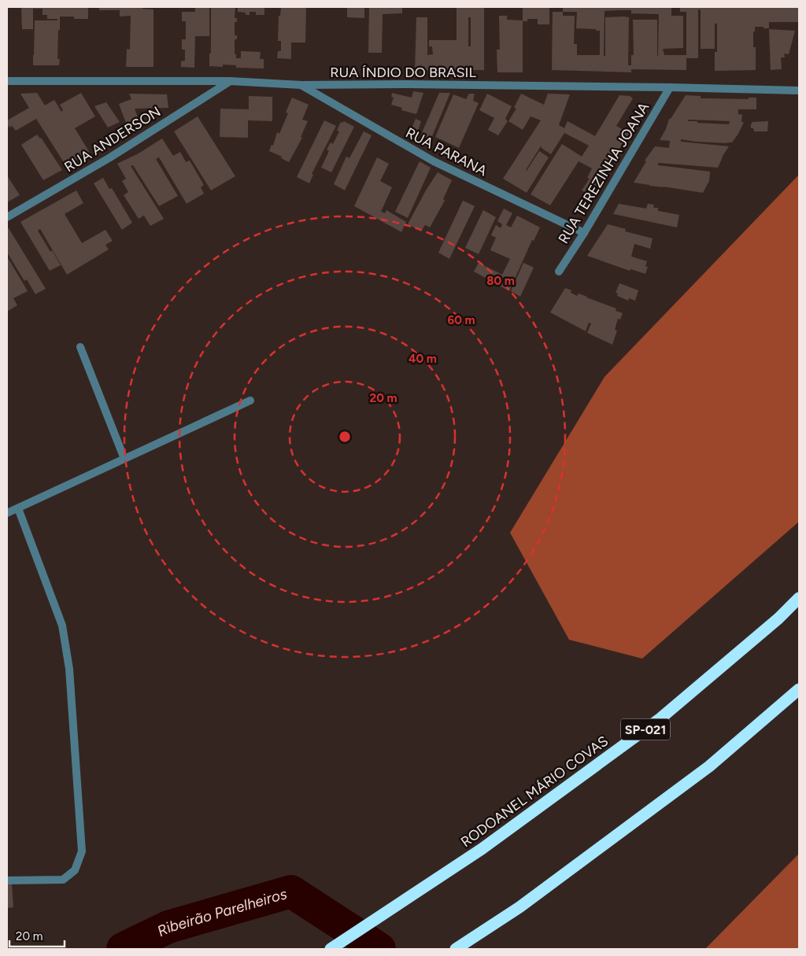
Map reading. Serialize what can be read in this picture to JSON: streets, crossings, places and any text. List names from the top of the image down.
{
  "streets": {
    "highway": ["SP-021", "RODOANEL MÁRIO COVAS"],
    "street": [
      "RUA ÍNDIO DO BRASIL",
      "RUA ANDERSON",
      "RUA PARANA",
      "RUA TEREZINHA JOANA"
    ]
  },
  "crossings": [
    ["RUA ÍNDIO DO BRASIL", "RUA ANDERSON"],
    ["RUA ÍNDIO DO BRASIL", "RUA PARANA"],
    ["RUA ÍNDIO DO BRASIL", "RUA TEREZINHA JOANA"],
    ["RUA PARANA", "RUA TEREZINHA JOANA"]
  ],
  "water": ["Ribeirão Parelheiros"],
  "scale_bar": "20 m",
  "rings": [
    "80 m",
    "60 m",
    "40 m",
    "20 m"
  ]
}
